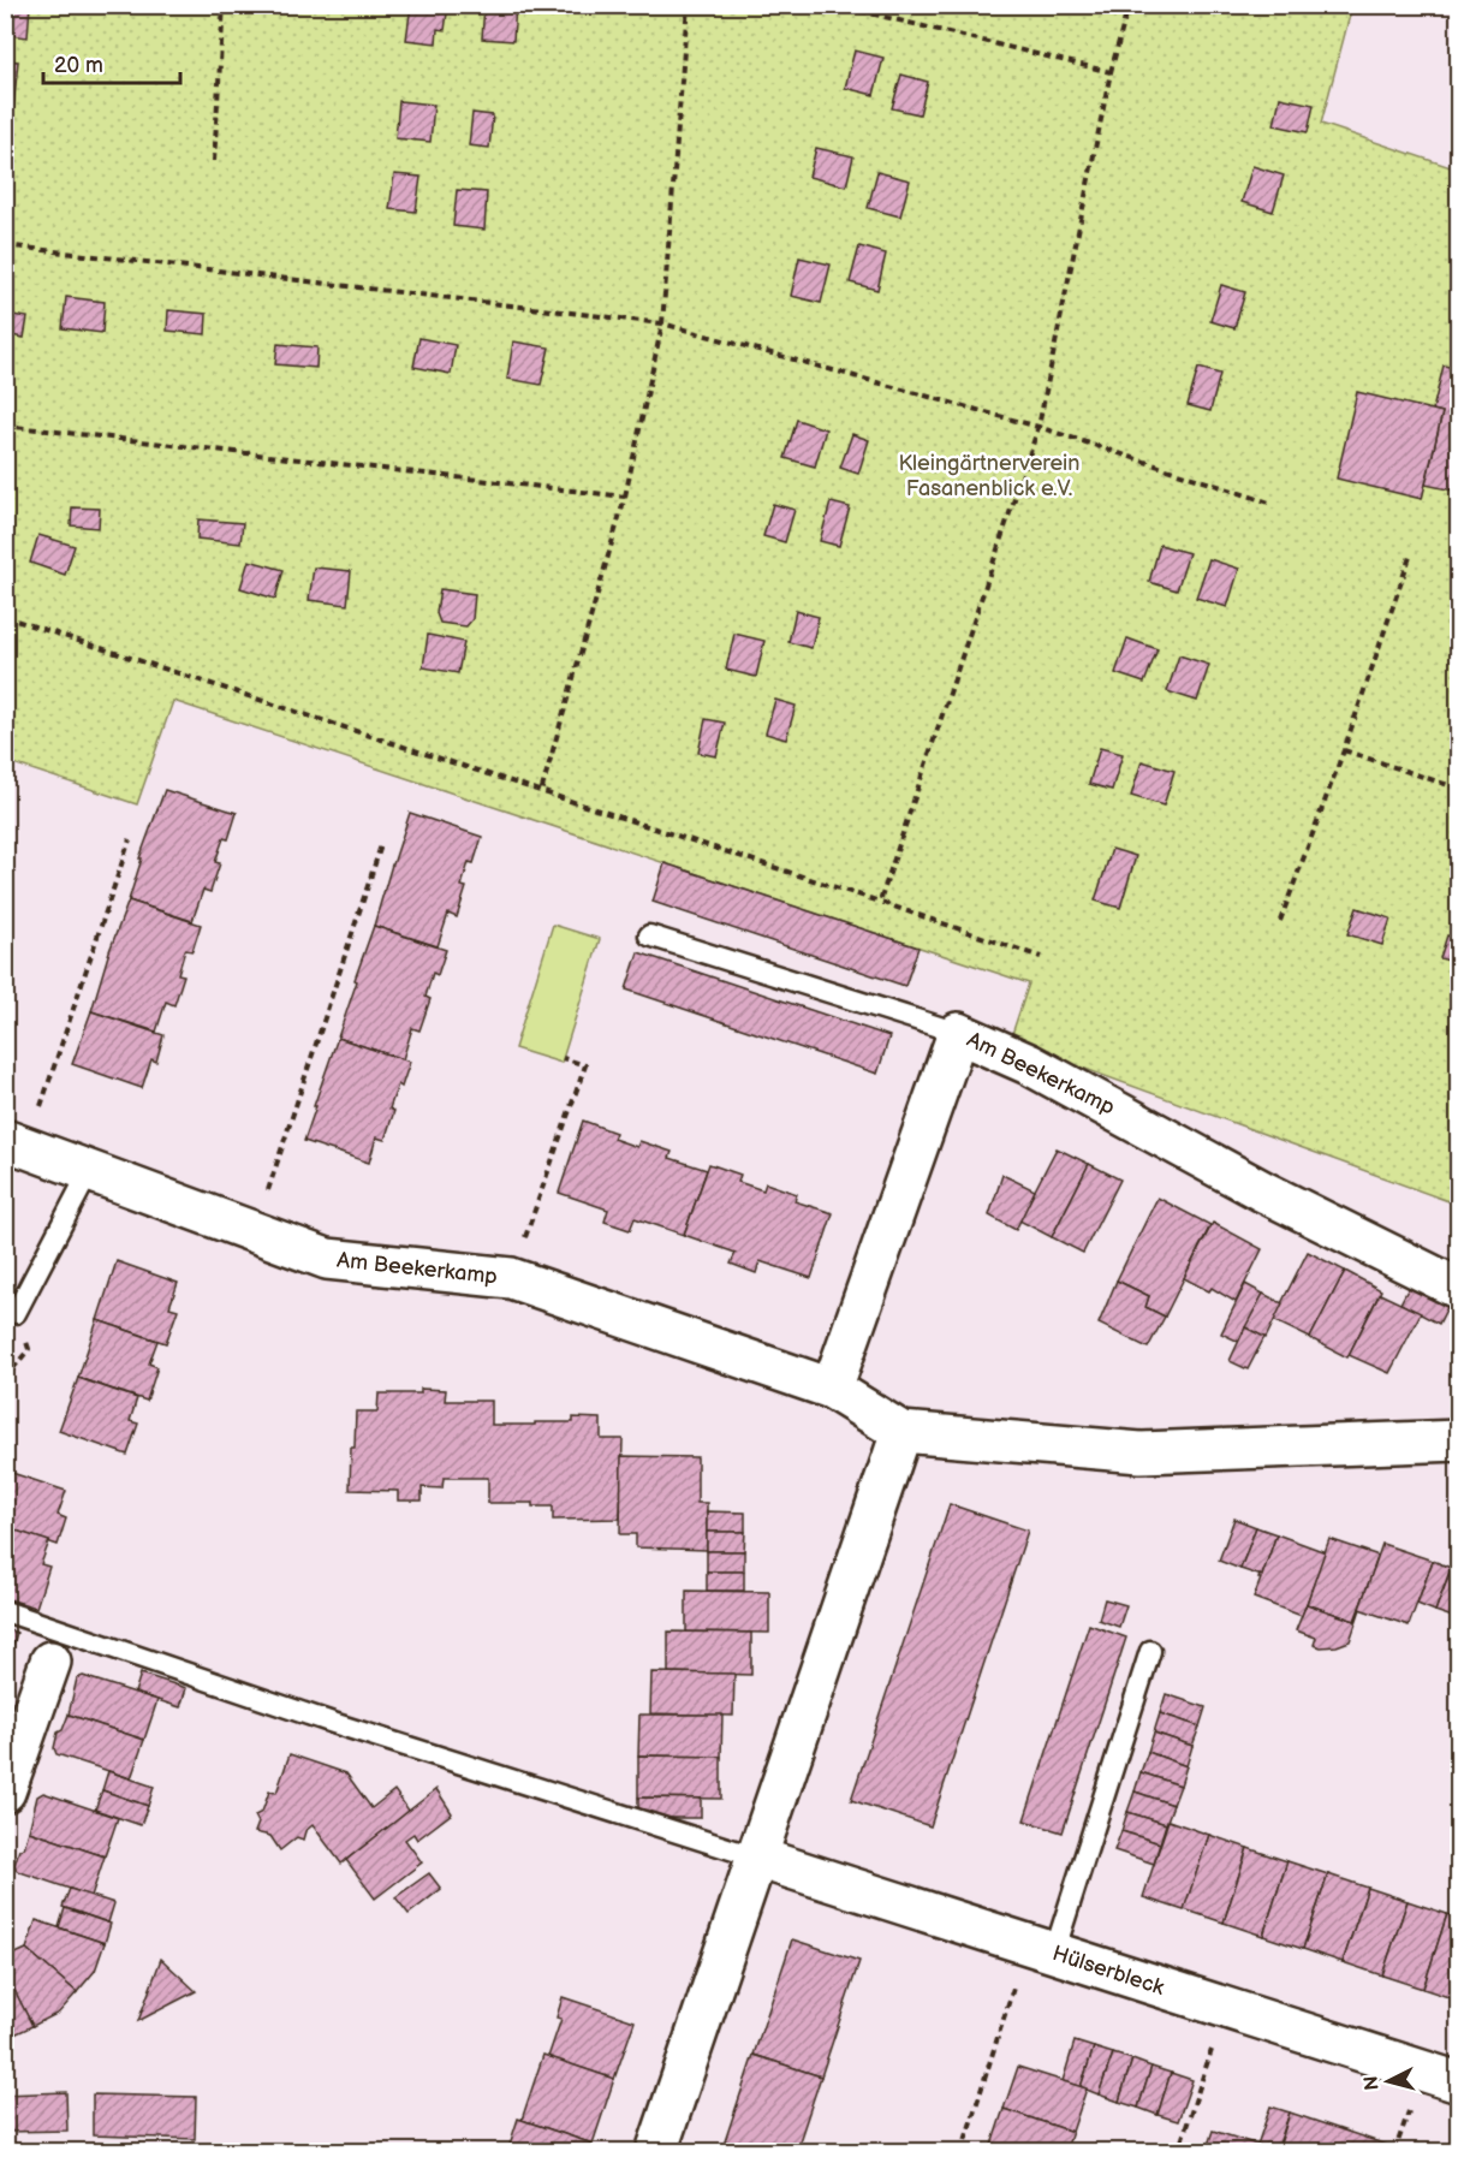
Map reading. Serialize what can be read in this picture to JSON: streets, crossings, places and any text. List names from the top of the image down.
{
  "streets": {
    "street": ["Am Beekerkamp", "Hülserbleck"]
  },
  "parks": ["Kleingärtnerverein Fasanenblick e.V."],
  "scale_bar": "20 m",
  "north": "left"
}
